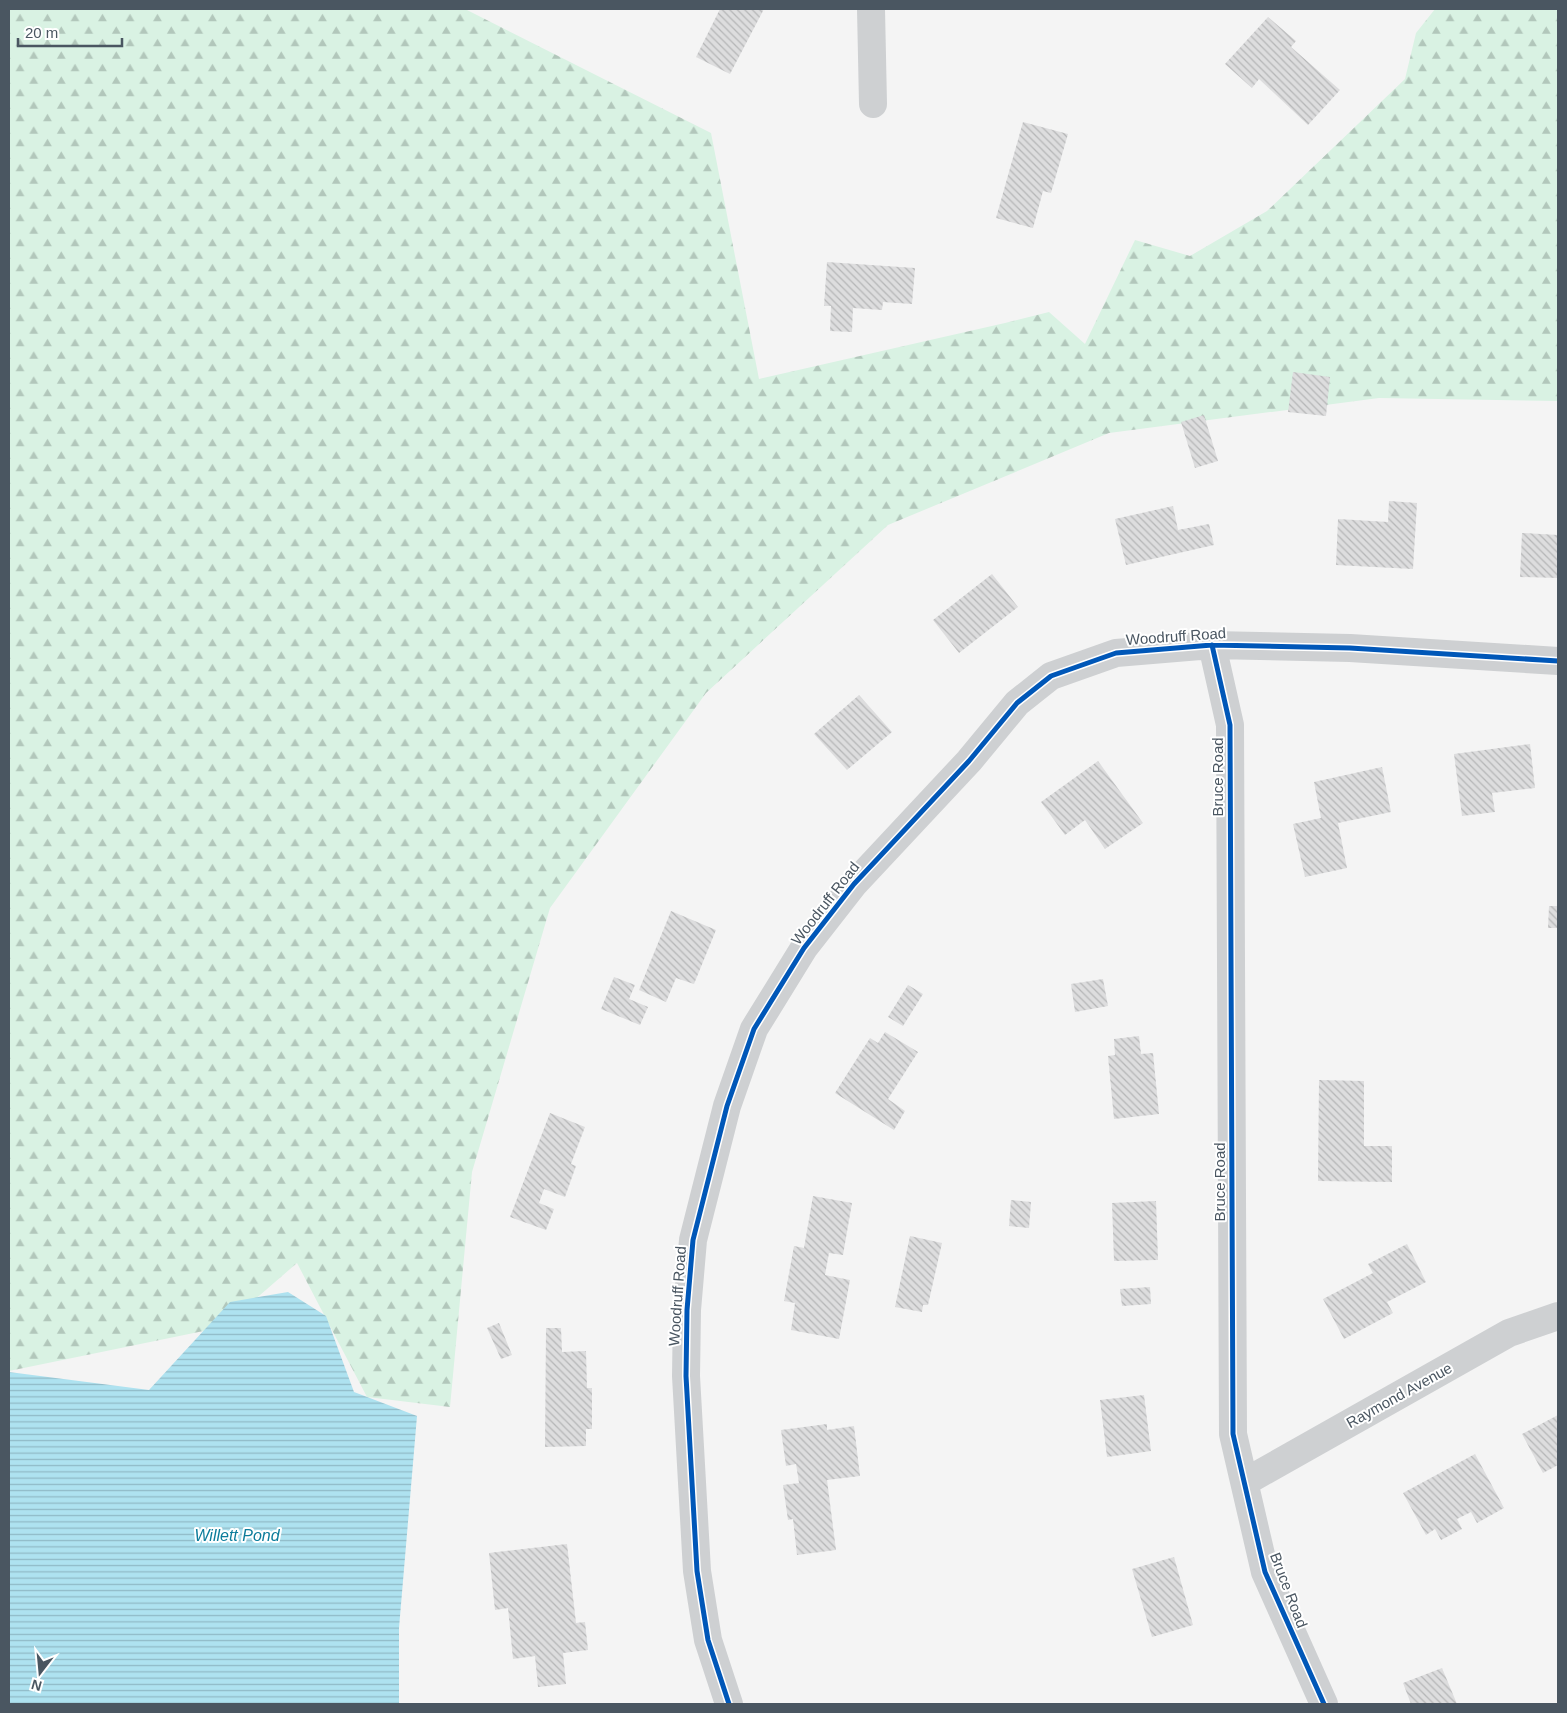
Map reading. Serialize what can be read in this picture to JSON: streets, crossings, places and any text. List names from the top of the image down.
{
  "streets": {
    "street": ["Woodruff Road", "Bruce Road", "Raymond Avenue"]
  },
  "crossings": [
    ["Woodruff Road", "Bruce Road"],
    ["Bruce Road", "Raymond Avenue"]
  ],
  "water": ["Willett Pond"],
  "scale_bar": "20 m",
  "north": "bottom"
}
